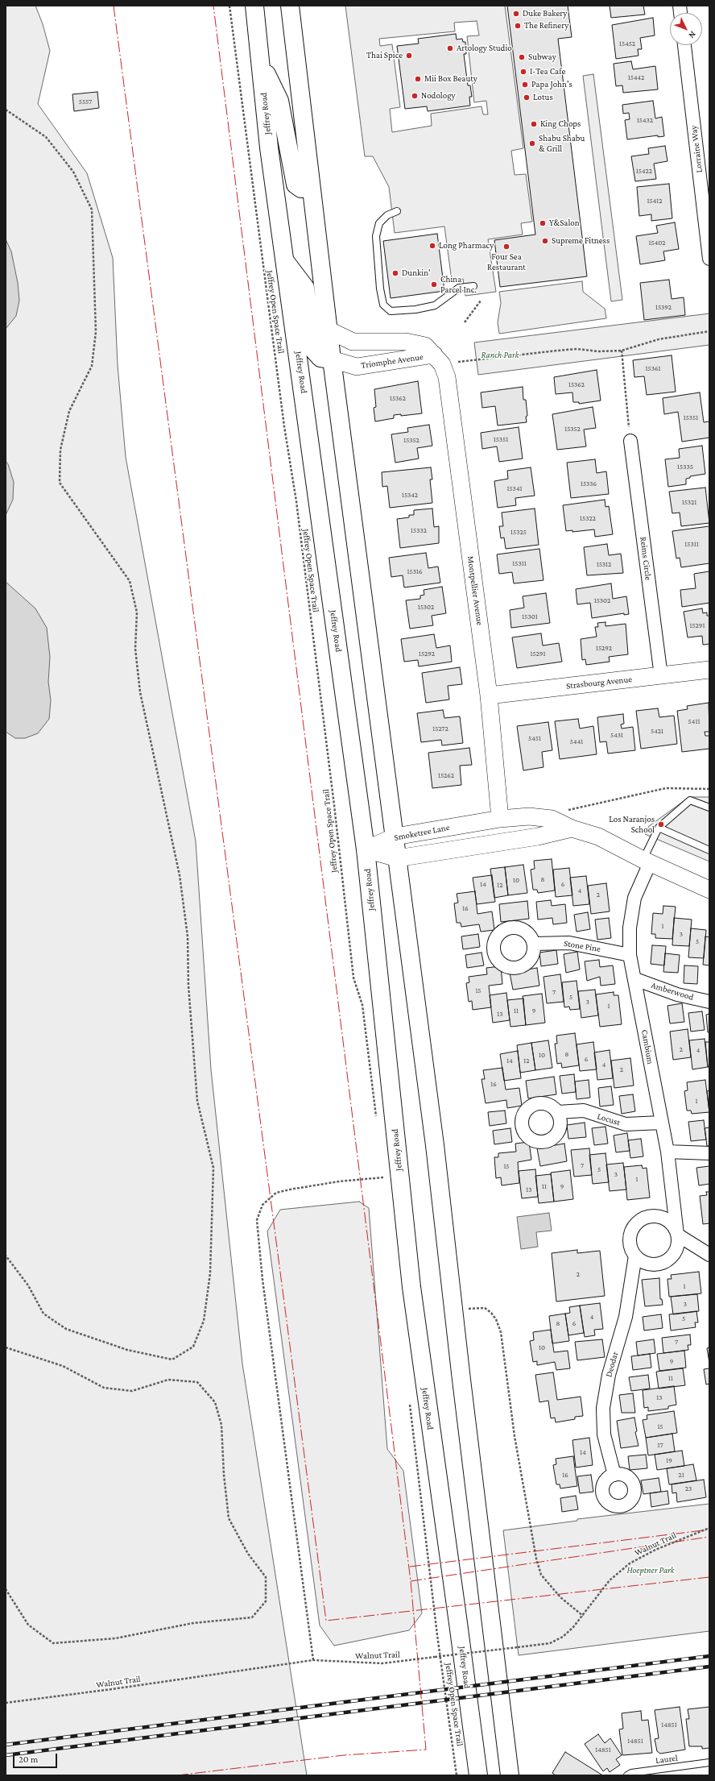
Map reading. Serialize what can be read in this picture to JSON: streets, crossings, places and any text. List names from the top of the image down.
{
  "streets": {
    "main road": ["Jeffrey Road"],
    "street": [
      "Lorraine Way",
      "Triomphe Avenue",
      "Reims Circle",
      "Montpellier Avenue",
      "Strasbourg Avenue",
      "Smoketree Lane",
      "Stone Pine",
      "Amberwood",
      "Cambium",
      "Locust",
      "Deodar"
    ],
    "lane": ["Laurel"],
    "path": ["Jeffrey Open Space Trail", "Walnut Trail"]
  },
  "crossings": [
    ["Jeffrey Road", "Smoketree Lane"],
    ["Triomphe Avenue", "Montpellier Avenue"],
    ["Reims Circle", "Strasbourg Avenue"],
    ["Montpellier Avenue", "Strasbourg Avenue"],
    ["Montpellier Avenue", "Smoketree Lane"],
    ["Smoketree Lane", "Cambium"],
    ["Stone Pine", "Cambium"],
    ["Amberwood", "Cambium"],
    ["Cambium", "Locust"],
    ["Cambium", "Deodar"]
  ],
  "parks": ["Ranch Park", "Hoeptner Park"],
  "places": [
    "Duke Bakery",
    "The Refinery",
    "Artology Studio",
    "Thai Spice",
    "Subway",
    "I-Tea Cafe",
    "Mii Box Beauty",
    "Papa John's",
    "Nodology",
    "Lotus",
    "King Chops",
    "Shabu Shabu & Grill",
    "Y&Salon",
    "Supreme Fitness",
    "Long Pharmacy",
    "Four Sea Restaurant",
    "Dunkin'",
    "China Parcel Inc.",
    "Los Naranjos School"
  ],
  "house_numbers": [
    "15452",
    "15442",
    "5557",
    "15432",
    "15422",
    "15412",
    "15402",
    "15392",
    "15361",
    "15362",
    "15362",
    "15351",
    "15352",
    "15351",
    "15352",
    "15335",
    "15336",
    "15341",
    "15342",
    "15321",
    "15322",
    "15332",
    "15325",
    "15311",
    "15311",
    "15312",
    "15316",
    "15302",
    "15302",
    "15301",
    "15291",
    "15292",
    "15292",
    "15291",
    "5411",
    "15272",
    "5421",
    "5431",
    "5451",
    "5441",
    "15262",
    "8",
    "10",
    "14",
    "6",
    "12",
    "4",
    "2",
    "16",
    "1",
    "3",
    "5",
    "15",
    "7",
    "5",
    "3",
    "1",
    "11",
    "9",
    "13",
    "2",
    "4",
    "8",
    "10",
    "6",
    "14",
    "12",
    "4",
    "2",
    "16",
    "1",
    "7",
    "15",
    "5",
    "3",
    "1",
    "11",
    "9",
    "13",
    "2",
    "1",
    "3",
    "4",
    "5",
    "8",
    "6",
    "7",
    "10",
    "9",
    "11",
    "13",
    "15",
    "17",
    "14",
    "19",
    "16",
    "21",
    "23",
    "14851",
    "14851",
    "14851"
  ],
  "scale_bar": "20 m",
  "north": "bottom right"
}
